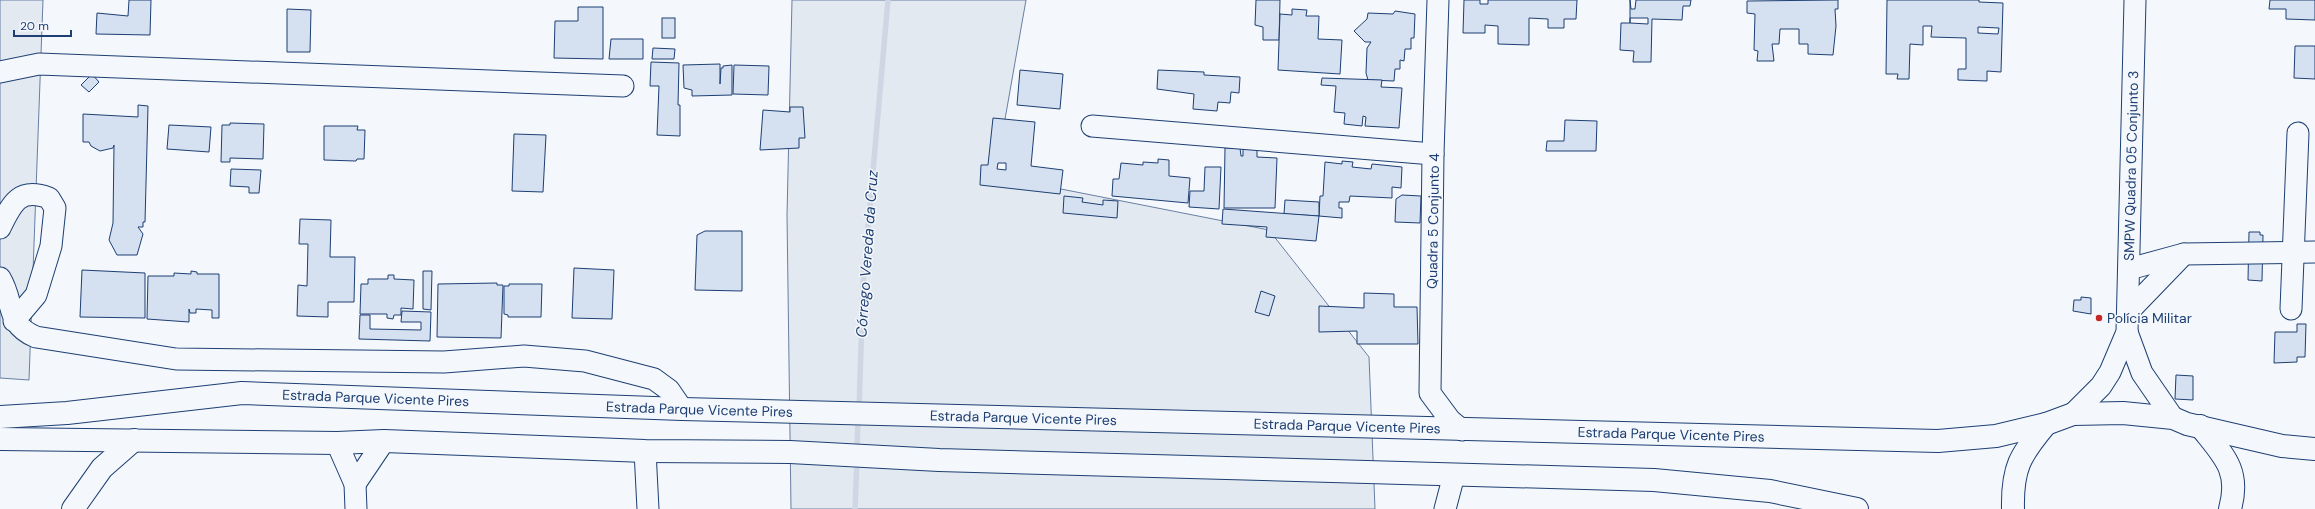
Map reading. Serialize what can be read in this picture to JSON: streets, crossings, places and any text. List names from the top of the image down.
{
  "streets": {
    "main road": ["Estrada Parque Vicente Pires"],
    "street": ["SMPW Quadra 05 Conjunto 3", "Quadra 5 Conjunto 4"]
  },
  "crossings": [
    ["Quadra 5 Conjunto 4", "Estrada Parque Vicente Pires"]
  ],
  "water": ["Córrego Vereda da Cruz"],
  "places": ["Polícia Militar"],
  "scale_bar": "20 m"
}
